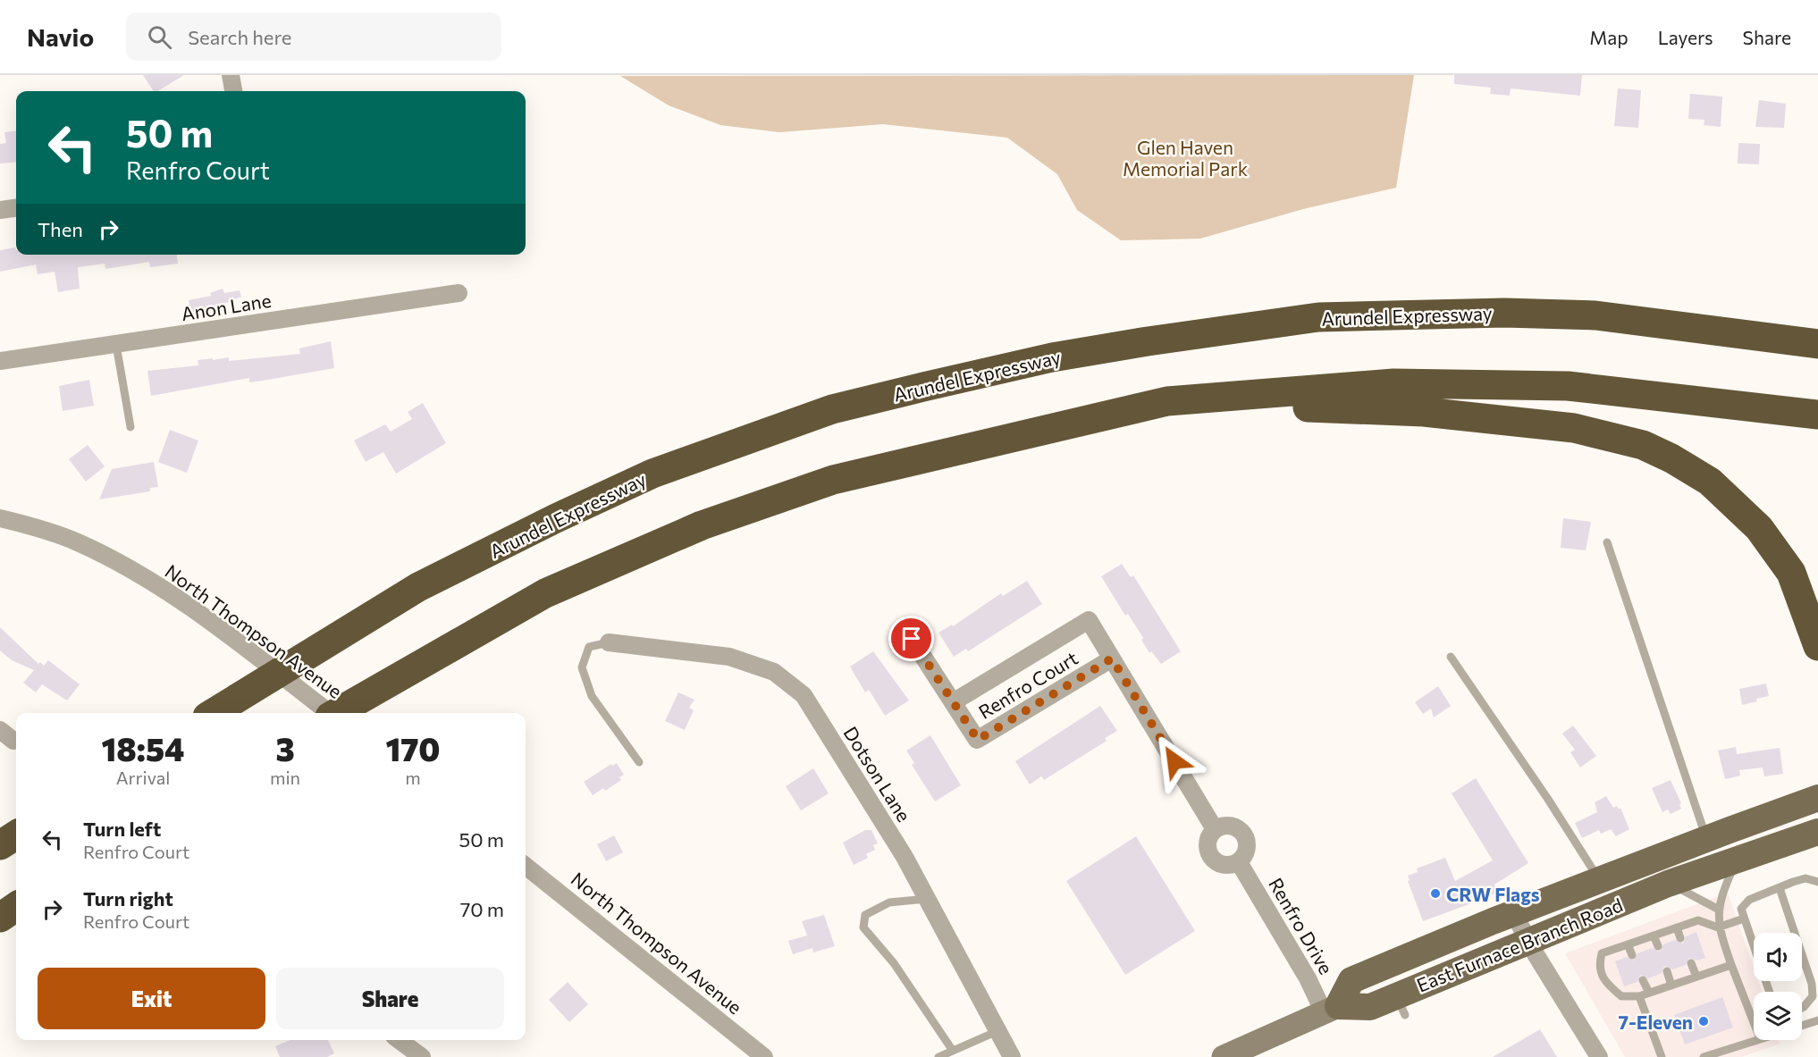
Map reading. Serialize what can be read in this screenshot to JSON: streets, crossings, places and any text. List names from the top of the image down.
{
  "streets": {
    "highway": ["Arundel Expressway"],
    "main road": ["East Furnace Branch Road"],
    "street": [
      "Anon Lane",
      "North Thompson Avenue",
      "Renfro Court",
      "Dotson Lane",
      "Renfro Drive"
    ]
  },
  "crossings": [
    ["Renfro Drive", "East Furnace Branch Road"]
  ],
  "parks": ["Glen Haven Memorial Park"],
  "places": ["CRW Flags", "7-Eleven"],
  "page": {
    "header": "Navio",
    "search": "Search here",
    "nav": ["Map", "Layers", "Share"],
    "turn": ["50 m", "Renfro Court"],
    "then": "Then",
    "eta": [
      "18:54",
      "Arrival",
      "3",
      "min",
      "170",
      "m"
    ],
    "list": [
      {
        "name": "Turn left",
        "note": "Renfro Court",
        "value": "50 m"
      },
      {
        "name": "Turn right",
        "note": "Renfro Court",
        "value": "70 m"
      }
    ],
    "buttons": ["Exit", "Share"]
  }
}
